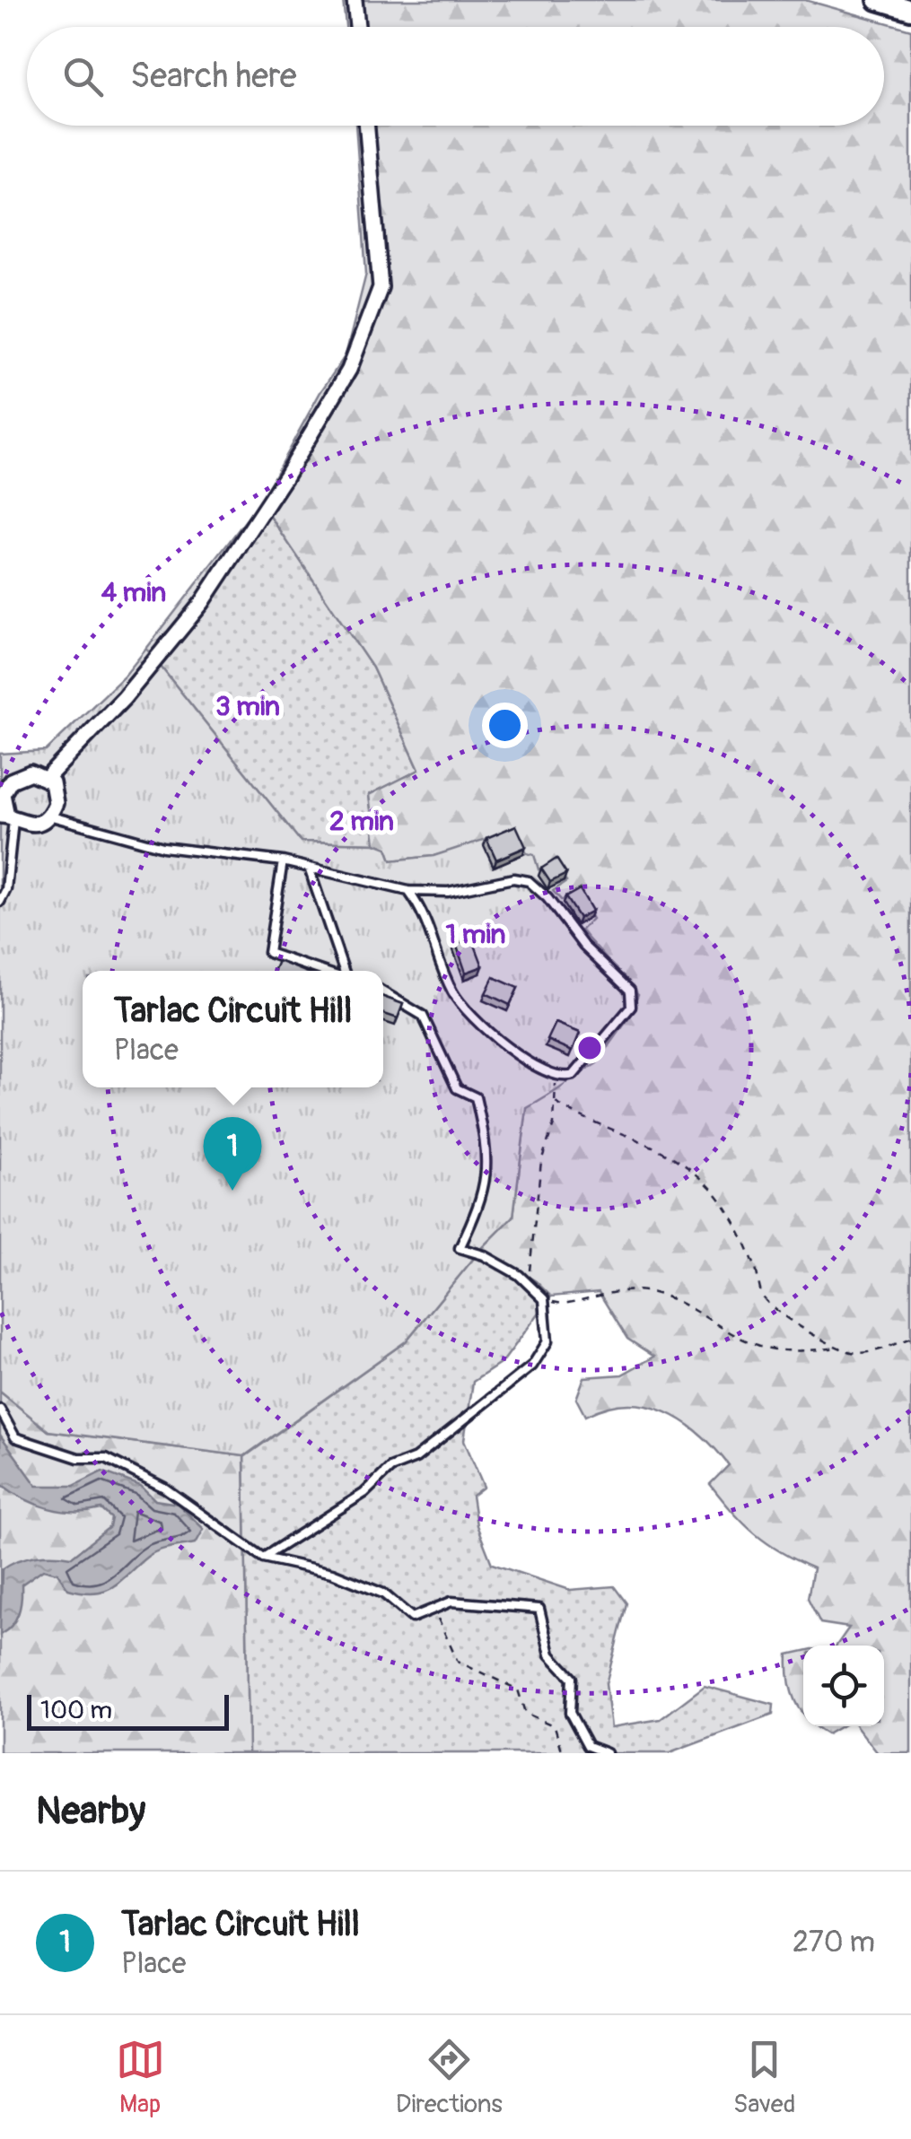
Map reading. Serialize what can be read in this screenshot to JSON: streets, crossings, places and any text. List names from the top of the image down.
{
  "scale_bar": "100 m",
  "page": {
    "search": "Search here",
    "popup": ["Tarlac Circuit Hill", "Place"],
    "pins": "1",
    "scale": "100 m",
    "heading": "Nearby",
    "list": [
      {
        "mark": "1",
        "name": "Tarlac Circuit Hill",
        "note": "Place",
        "value": "270 m"
      }
    ],
    "nav": ["Map", "Directions", "Saved"]
  },
  "rings": [
    "4 min",
    "3 min",
    "2 min",
    "1 min"
  ]
}
